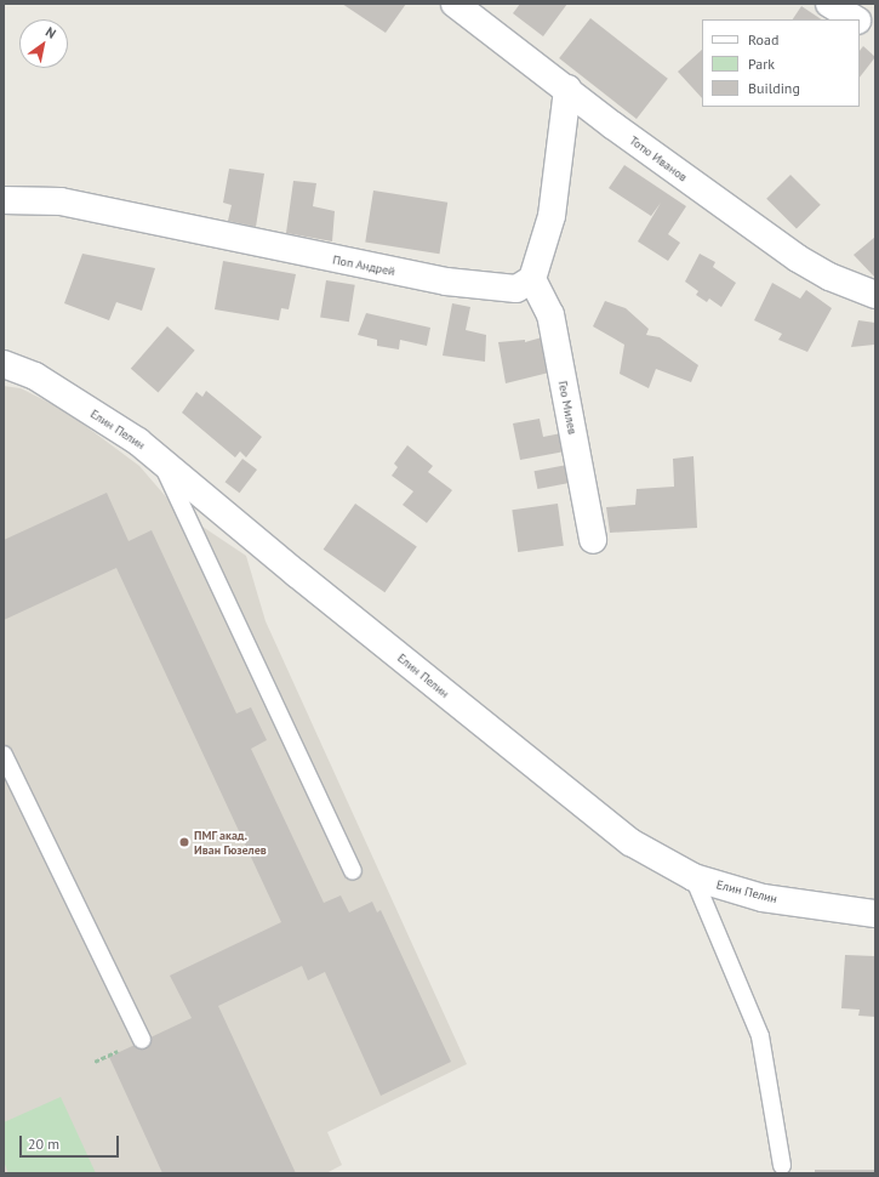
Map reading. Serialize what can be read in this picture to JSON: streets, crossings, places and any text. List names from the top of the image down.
{
  "streets": {
    "street": [
      "Тотю Иванов",
      "Поп Андрей",
      "Гео Милев",
      "Елин Пелин"
    ]
  },
  "crossings": [
    ["Поп Андрей", "Гео Милев"]
  ],
  "places": ["ПМГ акад. Иван Гюзелев"],
  "legend": ["Road", "Park", "Building"],
  "scale_bar": "20 m",
  "north": "top right"
}
